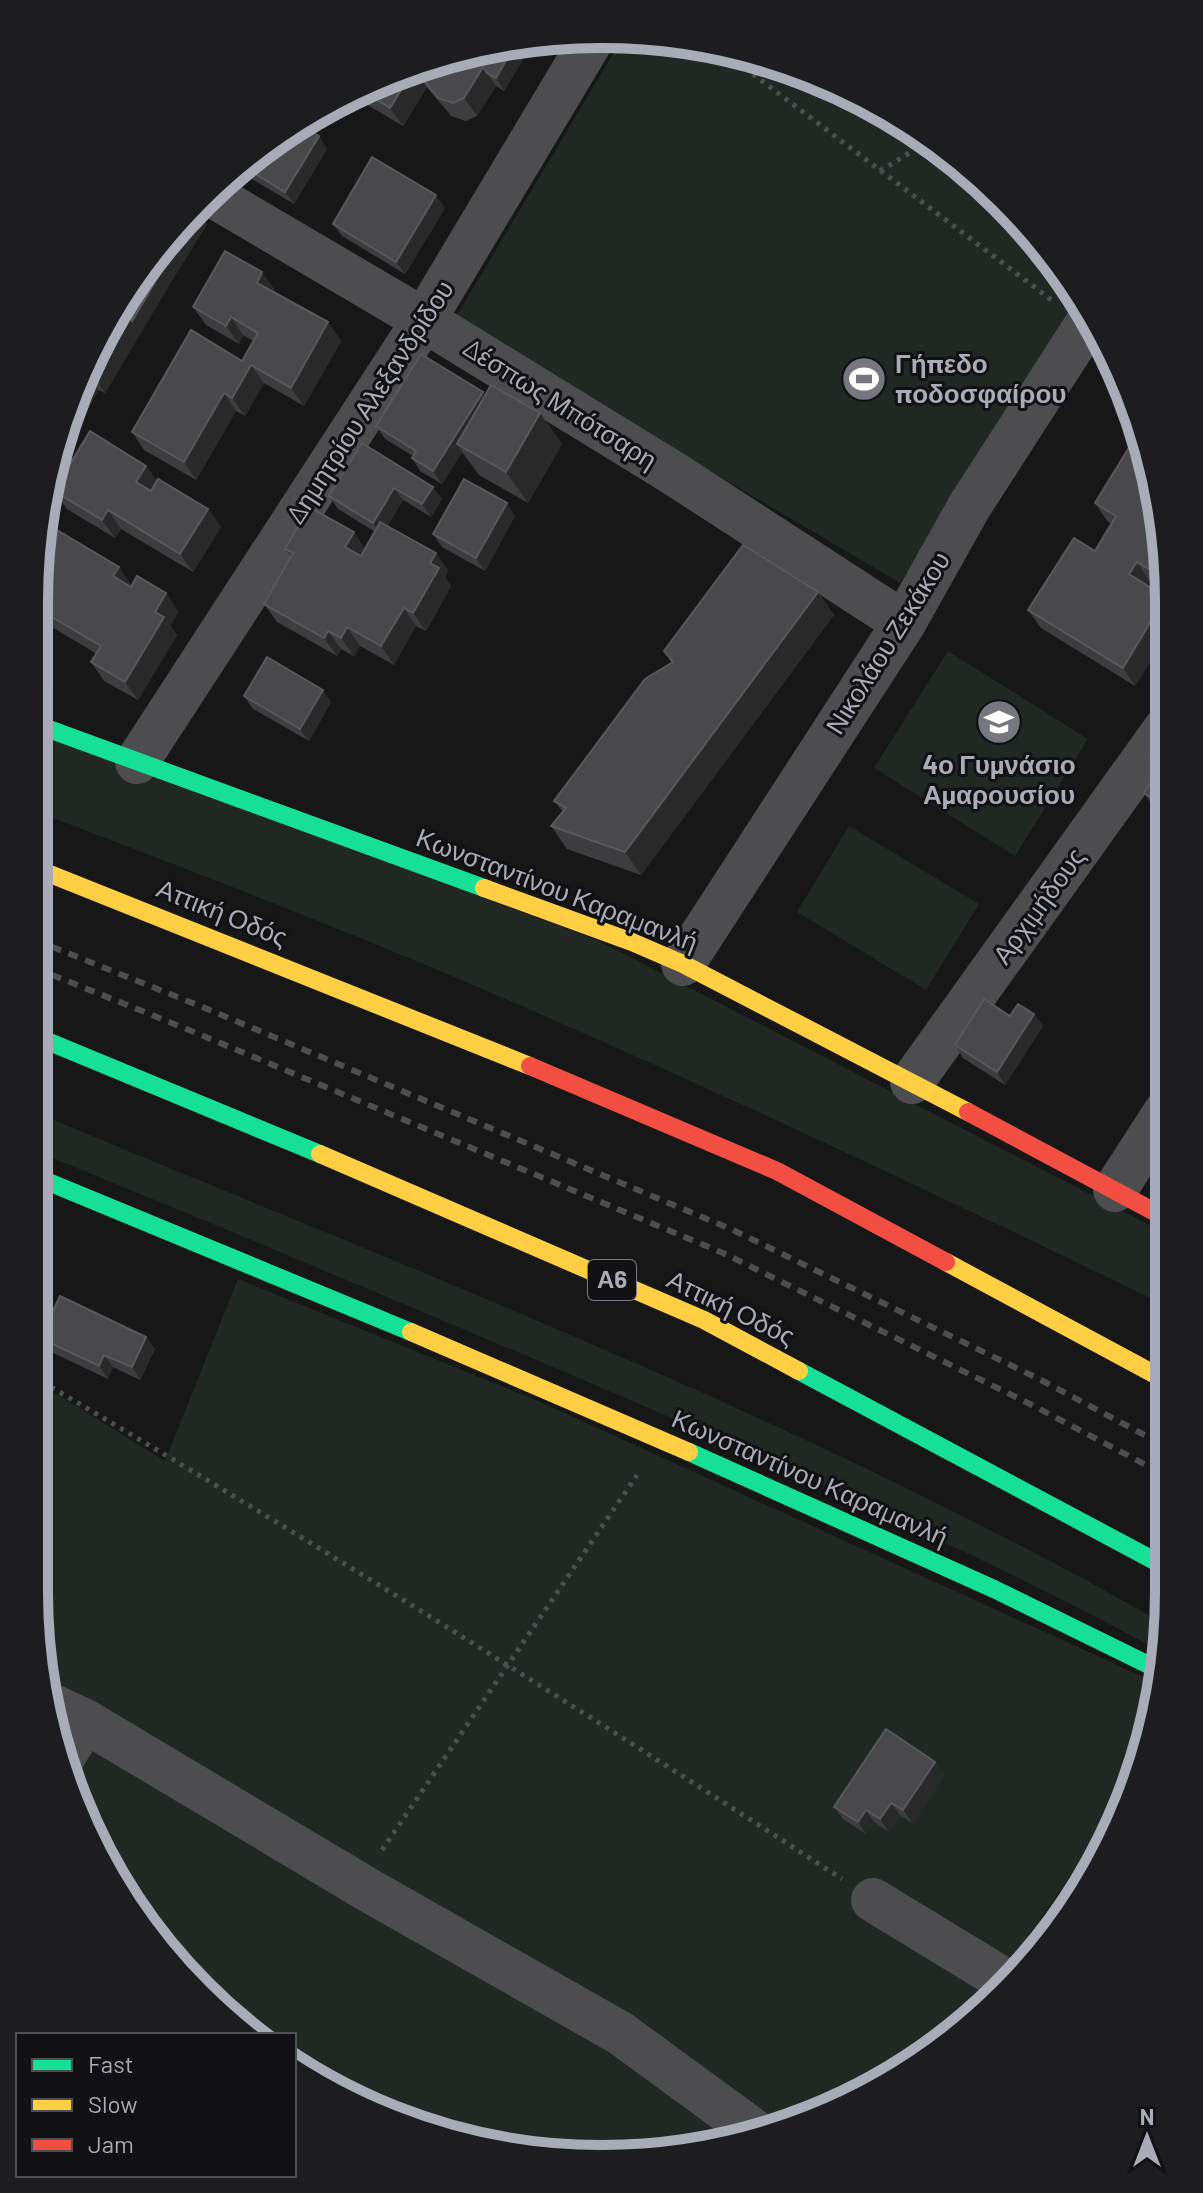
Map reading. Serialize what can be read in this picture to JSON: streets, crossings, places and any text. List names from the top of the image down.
{
  "streets": {
    "main road": ["Κωνσταντίνου Καραμανλή", "Αττική Οδός", "Α6"],
    "street": [
      "Δημητρίου Αλεξανδρίδου",
      "Δέσπως Μπότσαρη",
      "Νικολάου Ζεκάκου",
      "Αρχιμήδους"
    ]
  },
  "crossings": [
    ["Δημητρίου Αλεξανδρίδου", "Δέσπως Μπότσαρη"],
    ["Δημητρίου Αλεξανδρίδου", "Κωνσταντίνου Καραμανλή"],
    ["Δέσπως Μπότσαρη", "Νικολάου Ζεκάκου"],
    ["Νικολάου Ζεκάκου", "Κωνσταντίνου Καραμανλή"],
    ["Κωνσταντίνου Καραμανλή", "Αρχιμήδους"]
  ],
  "places": {
    "sports": ["Γήπεδο ποδοσφαίρου"],
    "school or university": ["4ο Γυμνάσιο Αμαρουσίου"]
  },
  "legend": ["Fast", "Slow", "Jam"],
  "north": "top"
}
